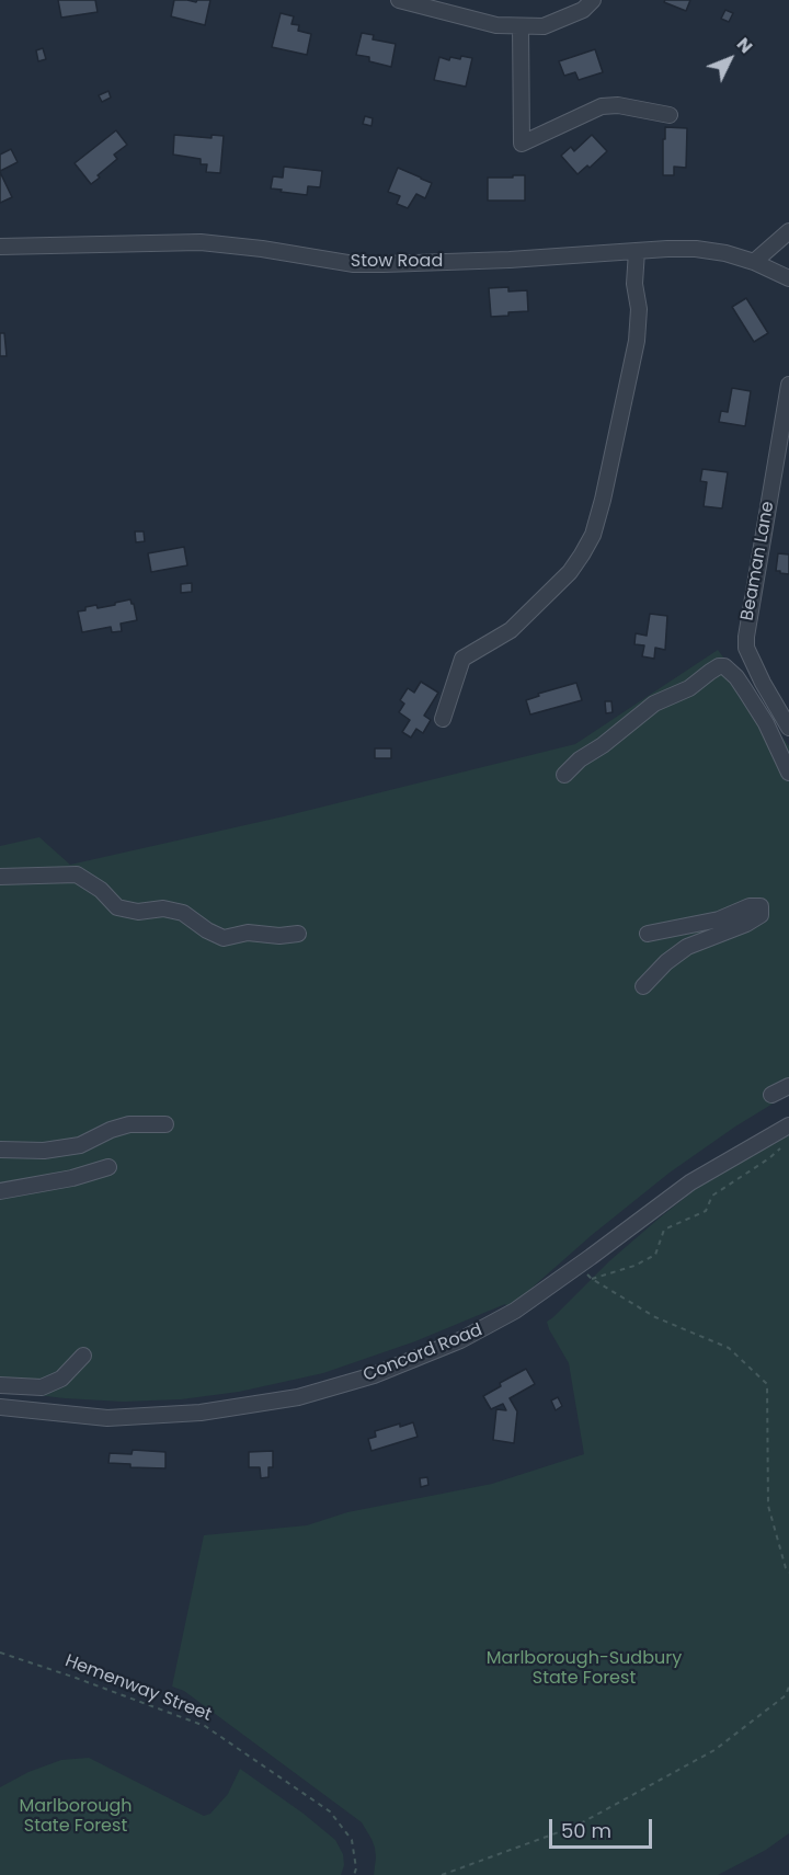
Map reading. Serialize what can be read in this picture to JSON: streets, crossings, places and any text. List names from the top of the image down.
{
  "streets": {
    "street": ["Stow Road", "Beaman Lane", "Concord Road"],
    "path": ["Hemenway Street"]
  },
  "parks": ["Marlborough-Sudbury State Forest", "Marlborough State Forest"],
  "scale_bar": "50 m",
  "north": "top right"
}
